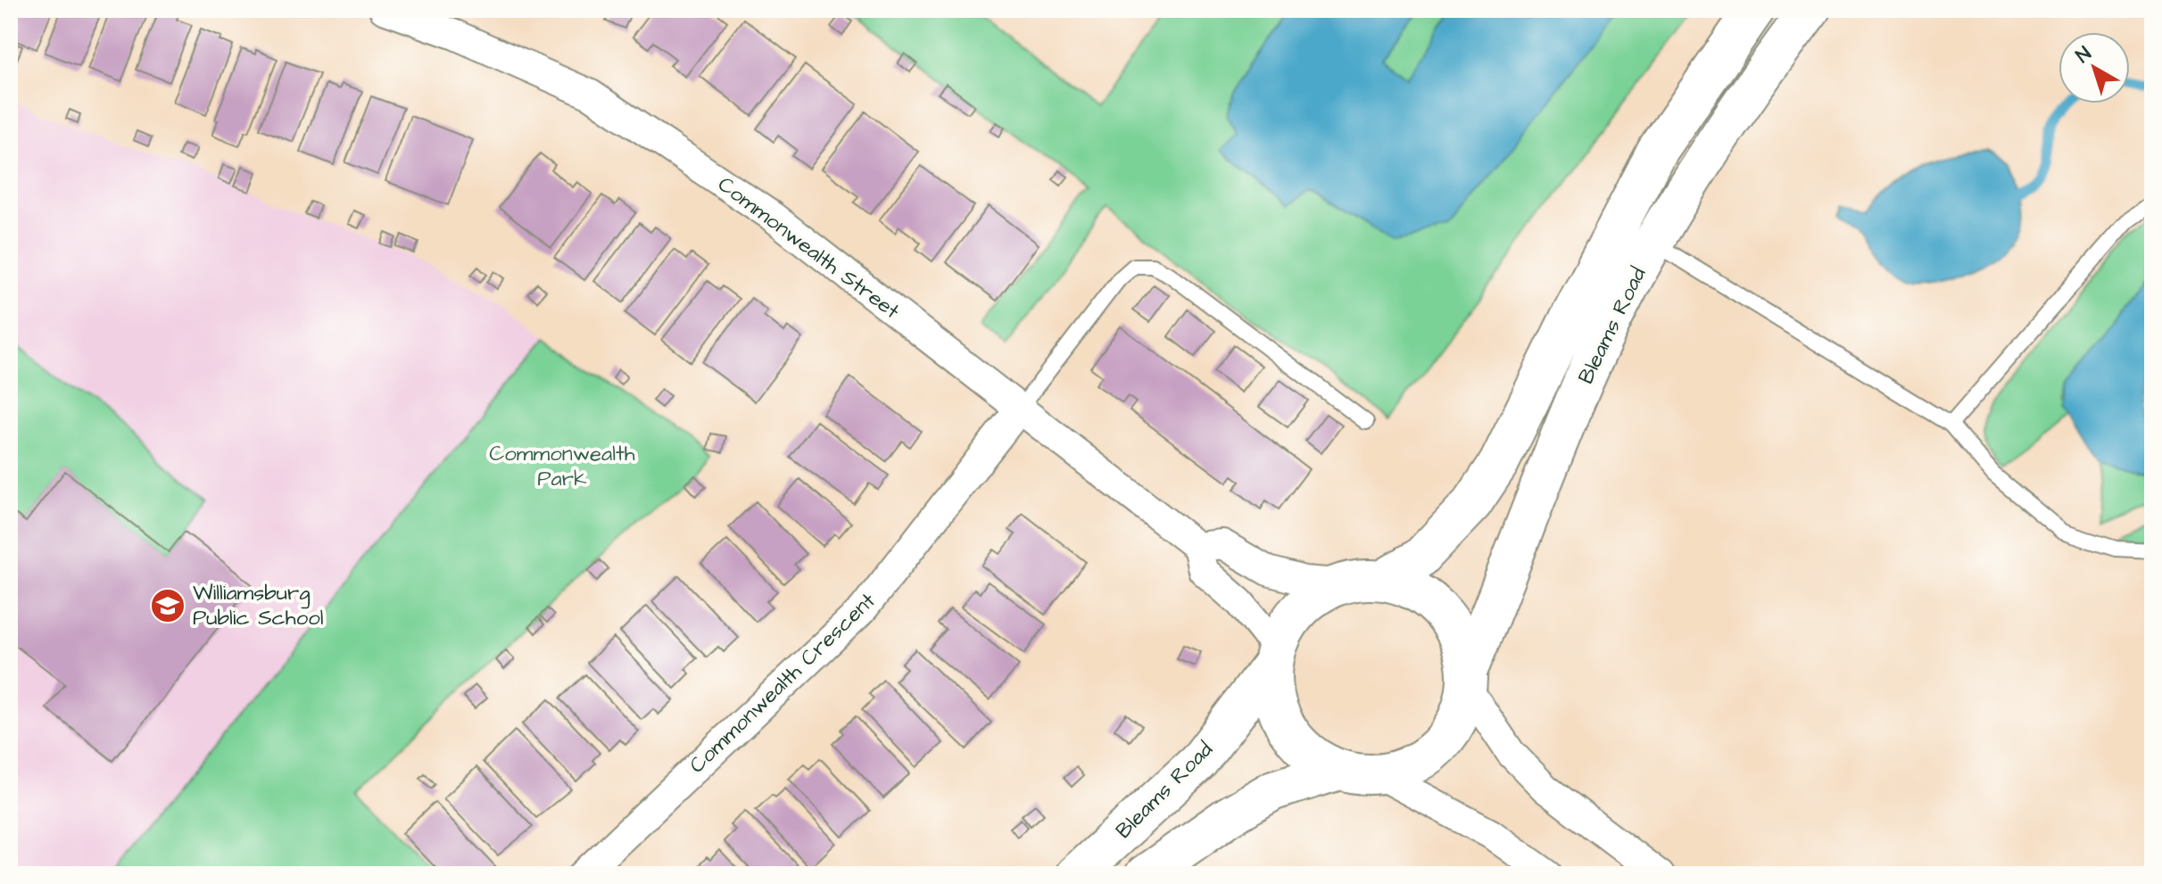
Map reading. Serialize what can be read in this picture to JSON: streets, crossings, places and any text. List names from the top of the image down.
{
  "streets": {
    "main road": ["Bleams Road"],
    "street": ["Commonwealth Street", "Commonwealth Crescent"]
  },
  "crossings": [
    ["Commonwealth Street", "Bleams Road"],
    ["Commonwealth Street", "Commonwealth Crescent"]
  ],
  "parks": ["Commonwealth Park"],
  "places": {
    "school or university": ["Williamsburg Public School"]
  },
  "north": "top left"
}
